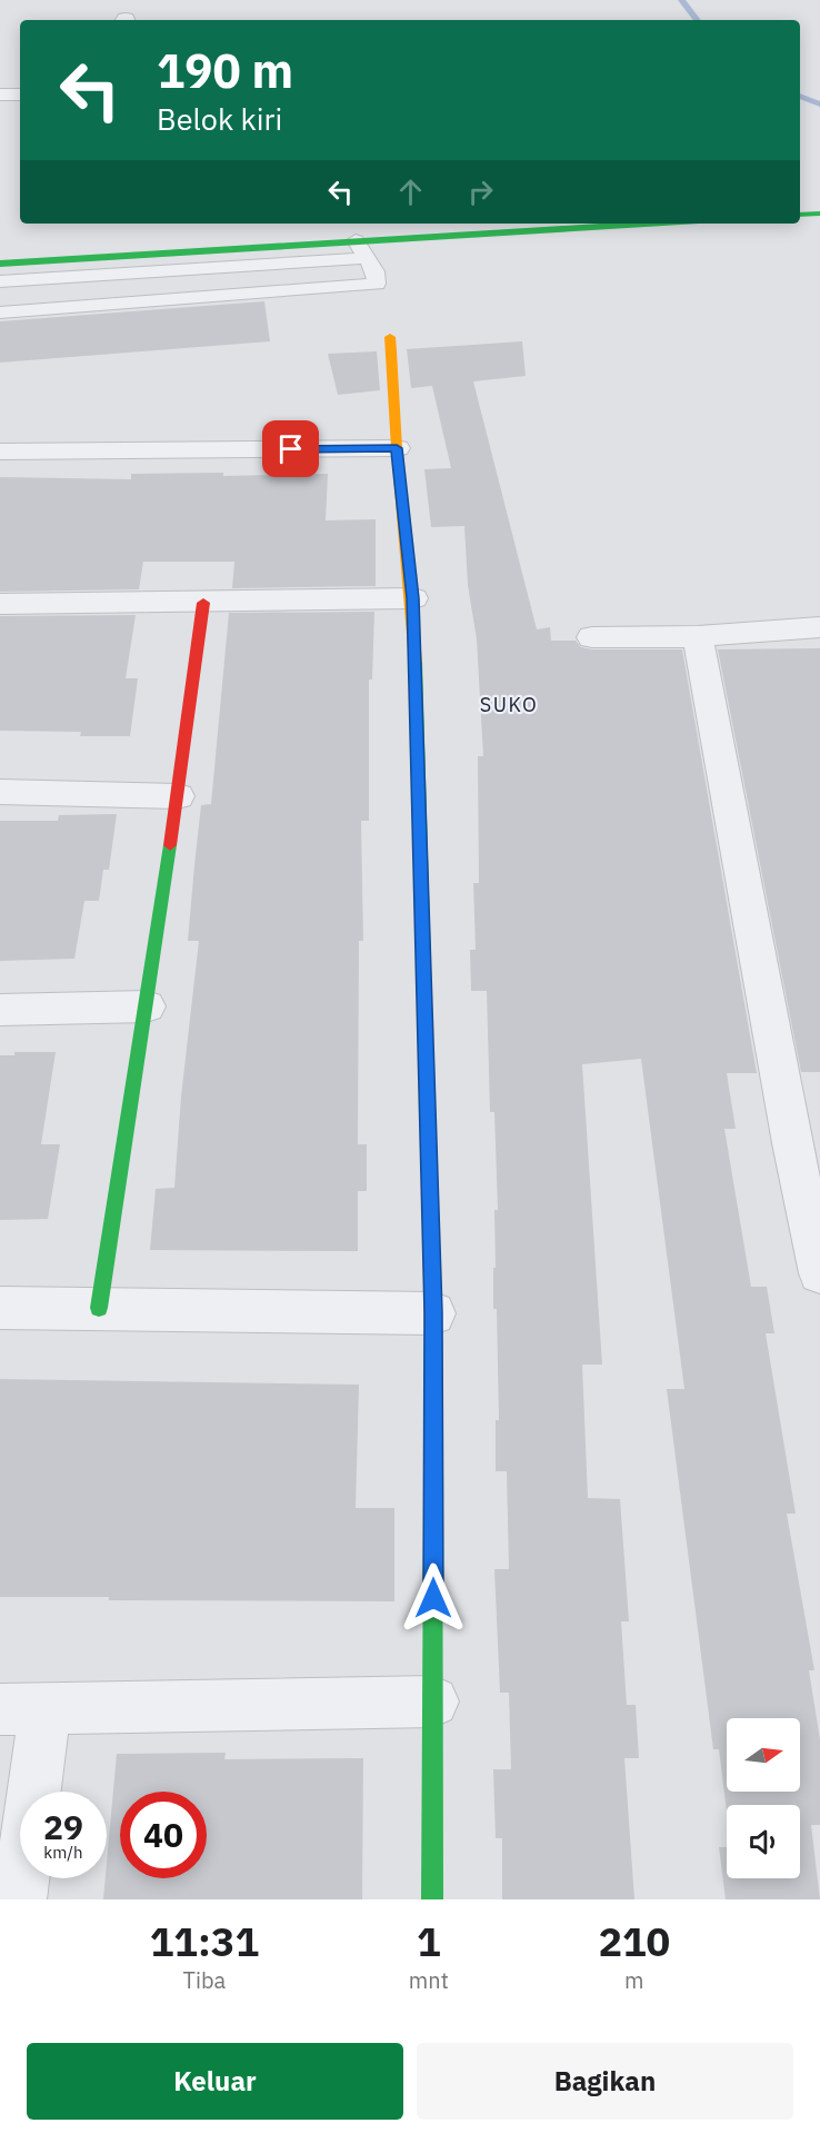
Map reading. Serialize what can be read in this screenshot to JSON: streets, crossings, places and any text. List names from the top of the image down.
{
  "districts": ["SUKO"],
  "north": "right",
  "page": {
    "turn": ["190 m", "Belok kiri"],
    "speed": "29 km/h",
    "limit": "40",
    "eta": [
      "11:31",
      "Tiba",
      "1",
      "mnt",
      "210",
      "m"
    ],
    "buttons": ["Keluar", "Bagikan"]
  }
}
